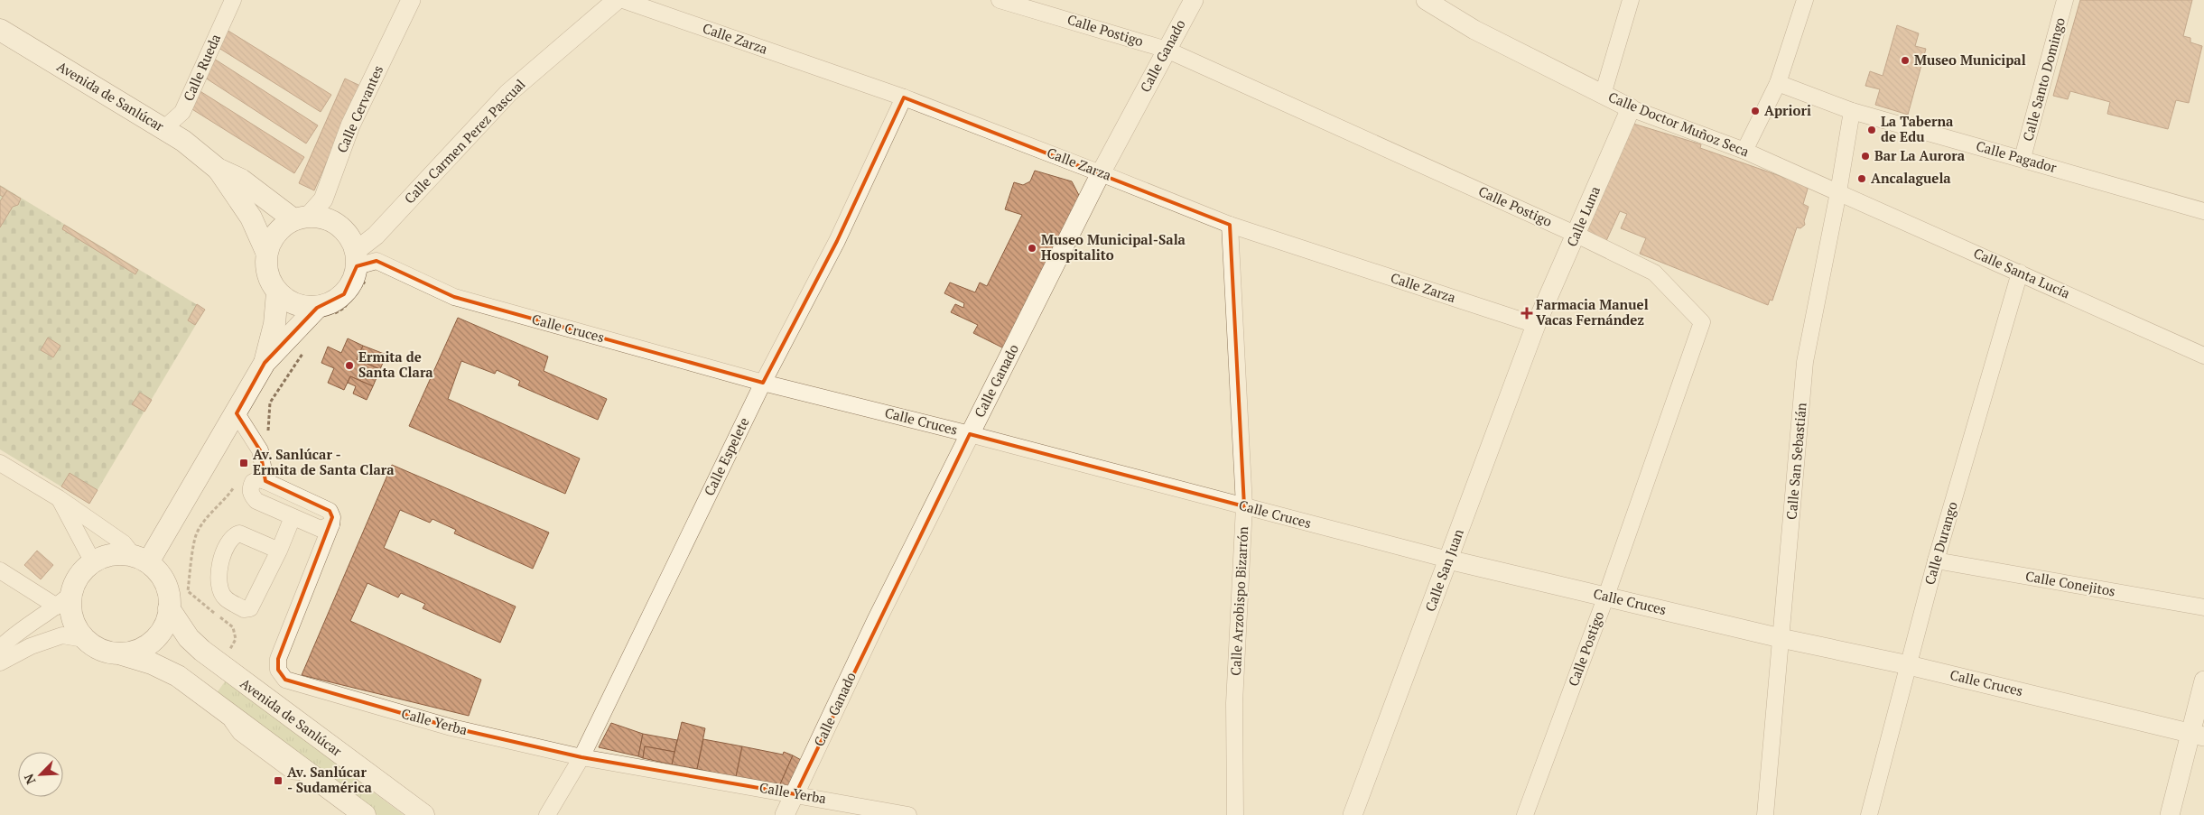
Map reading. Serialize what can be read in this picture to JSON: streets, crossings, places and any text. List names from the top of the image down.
{
  "streets": {
    "main road": ["Avenida de Sanlúcar"],
    "street": [
      "Calle Postigo",
      "Calle Zarza",
      "Calle Ganado",
      "Calle Rueda",
      "Calle Santo Domingo",
      "Calle Cervantes",
      "Calle Doctor Muñoz Seca",
      "Calle Carmen Perez Pascual",
      "Calle Pagador",
      "Calle Luna",
      "Calle Santa Lucía",
      "Calle Cruces",
      "Calle Espelete",
      "Calle San Sebastián",
      "Calle Durango",
      "Calle San Juan",
      "Calle Conejitos",
      "Calle Arzobispo Bizarrón",
      "Calle Yerba"
    ]
  },
  "crossings": [
    ["Calle Postigo", "Calle Ganado"],
    ["Calle Postigo", "Calle Luna"],
    ["Calle Postigo", "Calle Cruces"],
    ["Calle Zarza", "Calle Ganado"],
    ["Calle Zarza", "Calle Luna"],
    ["Calle Zarza", "Calle Espelete"],
    ["Calle Zarza", "Calle San Juan"],
    ["Calle Zarza", "Calle Arzobispo Bizarrón"],
    ["Calle Ganado", "Calle Cruces"],
    ["Calle Ganado", "Calle Yerba"],
    ["Calle Rueda", "Avenida de Sanlúcar"],
    ["Calle Santo Domingo", "Calle Pagador"],
    ["Calle Cervantes", "Calle Carmen Perez Pascual"],
    ["Calle Cervantes", "Calle Cruces"],
    ["Calle Doctor Muñoz Seca", "Calle Luna"],
    ["Calle Doctor Muñoz Seca", "Calle Santa Lucía"],
    ["Calle Doctor Muñoz Seca", "Calle San Sebastián"],
    ["Calle Carmen Perez Pascual", "Calle Cruces"],
    ["Calle Pagador", "Calle San Sebastián"],
    ["Calle Luna", "Calle San Juan"],
    ["Calle Santa Lucía", "Calle San Sebastián"],
    ["Calle Santa Lucía", "Calle Durango"],
    ["Calle Cruces", "Calle Espelete"],
    ["Calle Cruces", "Calle San Sebastián"],
    ["Calle Cruces", "Calle Durango"],
    ["Calle Cruces", "Calle San Juan"],
    ["Calle Cruces", "Calle Arzobispo Bizarrón"],
    ["Calle Espelete", "Calle Yerba"],
    ["Calle Durango", "Calle Conejitos"]
  ],
  "places": {
    "other": [
      "Museo Municipal",
      "Apriori",
      "La Taberna de Edu",
      "Bar La Aurora",
      "Ancalaguela",
      "Museo Municipal-Sala Hospitalito",
      "Ermita de Santa Clara"
    ],
    "health": ["Farmacia Manuel Vacas Fernández"],
    "transit": ["Av. Sanlúcar - Ermita de Santa Clara", "Av. Sanlúcar - Sudamérica"]
  },
  "north": "bottom left"
}
